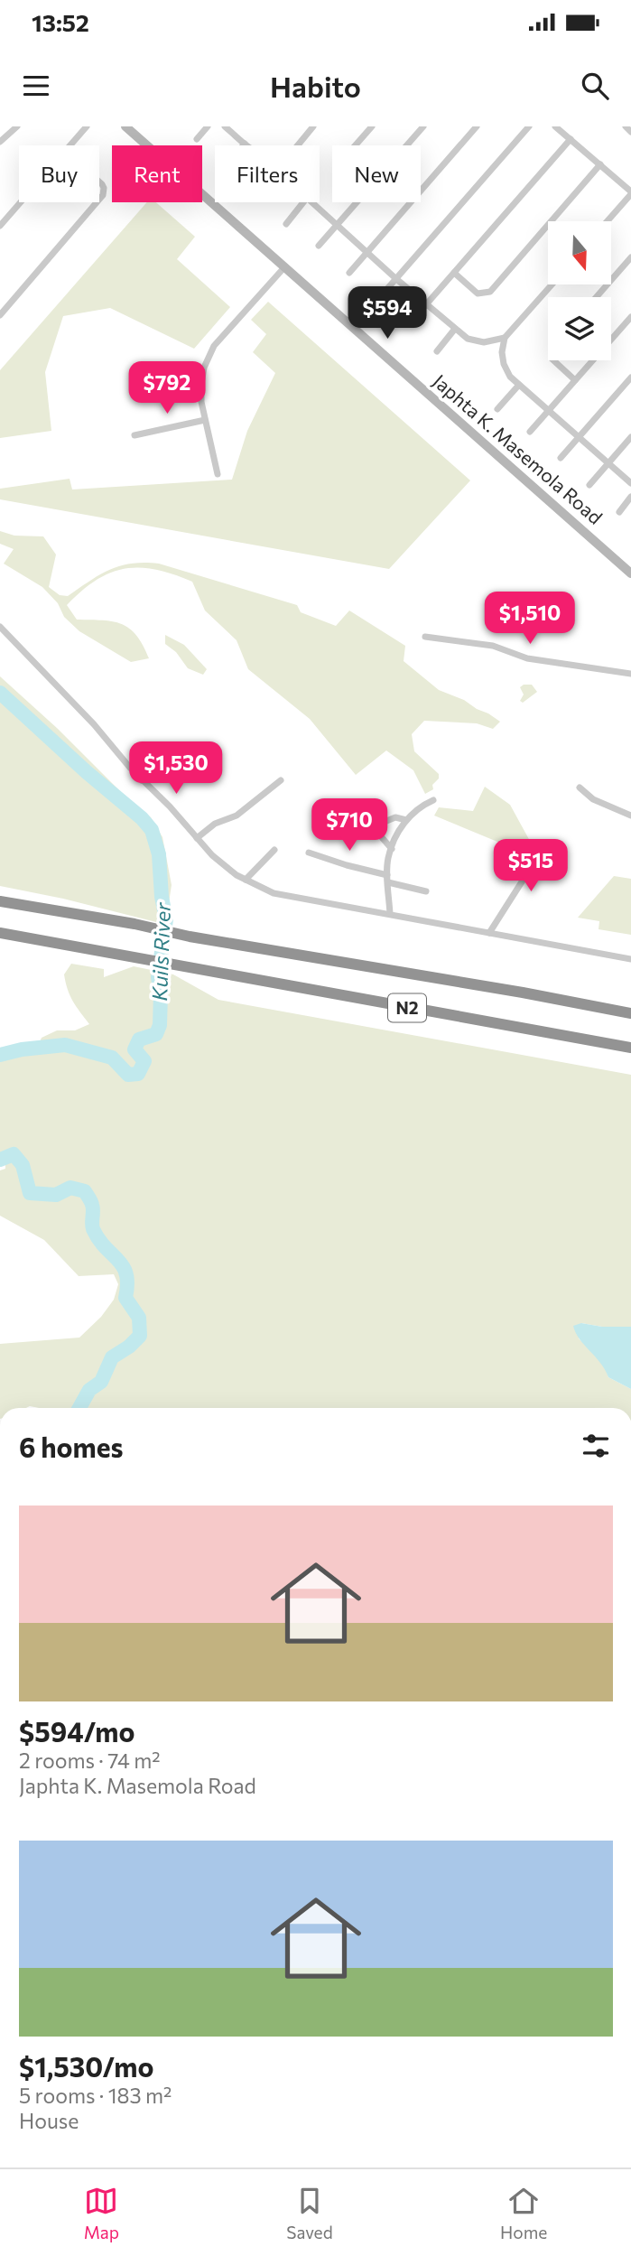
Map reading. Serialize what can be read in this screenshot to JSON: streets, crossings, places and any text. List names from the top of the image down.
{
  "streets": {
    "highway": ["N2"],
    "main road": ["Japhta K. Masemola Road"]
  },
  "water": ["Kuils River"],
  "north": "bottom",
  "page": {
    "status": "13:52",
    "header": "Habito",
    "chip": [
      "Buy",
      "Rent",
      "Filters",
      "New"
    ],
    "price": [
      "$594",
      "$792",
      "$1,510",
      "$1,530",
      "$710",
      "$515"
    ],
    "heading": "6 homes",
    "list": [
      {
        "name": "$594/mo",
        "note": "2 rooms · 74 m² · Japhta K. Masemola Road"
      },
      {
        "name": "$1,530/mo",
        "note": "5 rooms · 183 m² · House"
      }
    ],
    "tabs": ["Map", "Saved", "Home"]
  }
}
